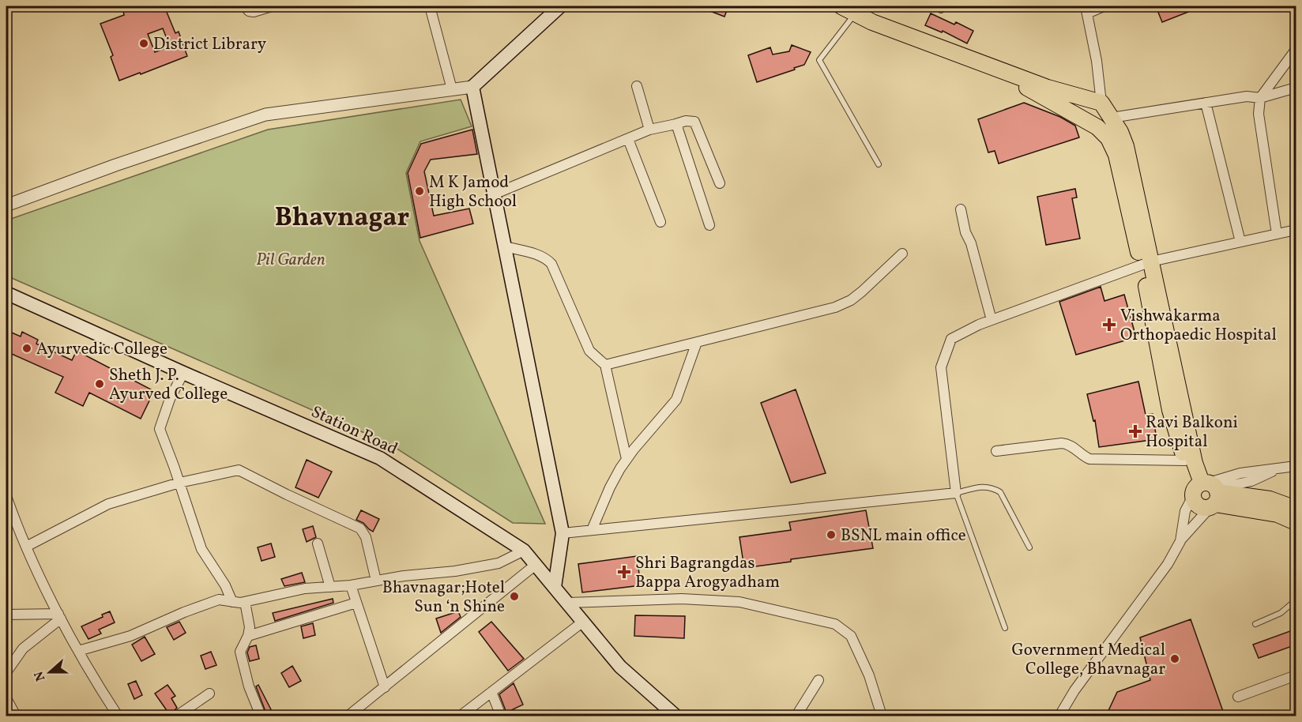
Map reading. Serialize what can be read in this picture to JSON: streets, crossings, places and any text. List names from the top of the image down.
{
  "streets": {
    "main road": ["Station Road"]
  },
  "districts": ["Bhavnagar"],
  "parks": ["Pil Garden"],
  "places": {
    "other": [
      "District Library",
      "M K Jamod High School",
      "Ayurvedic College",
      "Sheth J. P. Ayurved College",
      "BSNL main office",
      "Bhavnagar;Hotel Sun ‘n Shine",
      "Government Medical College, Bhavnagar"
    ],
    "health": ["Vishwakarma Orthopaedic Hospital", "Ravi Balkoni Hospital", "Shri Bagrangdas Bappa Arogyadham"]
  },
  "north": "left"
}
